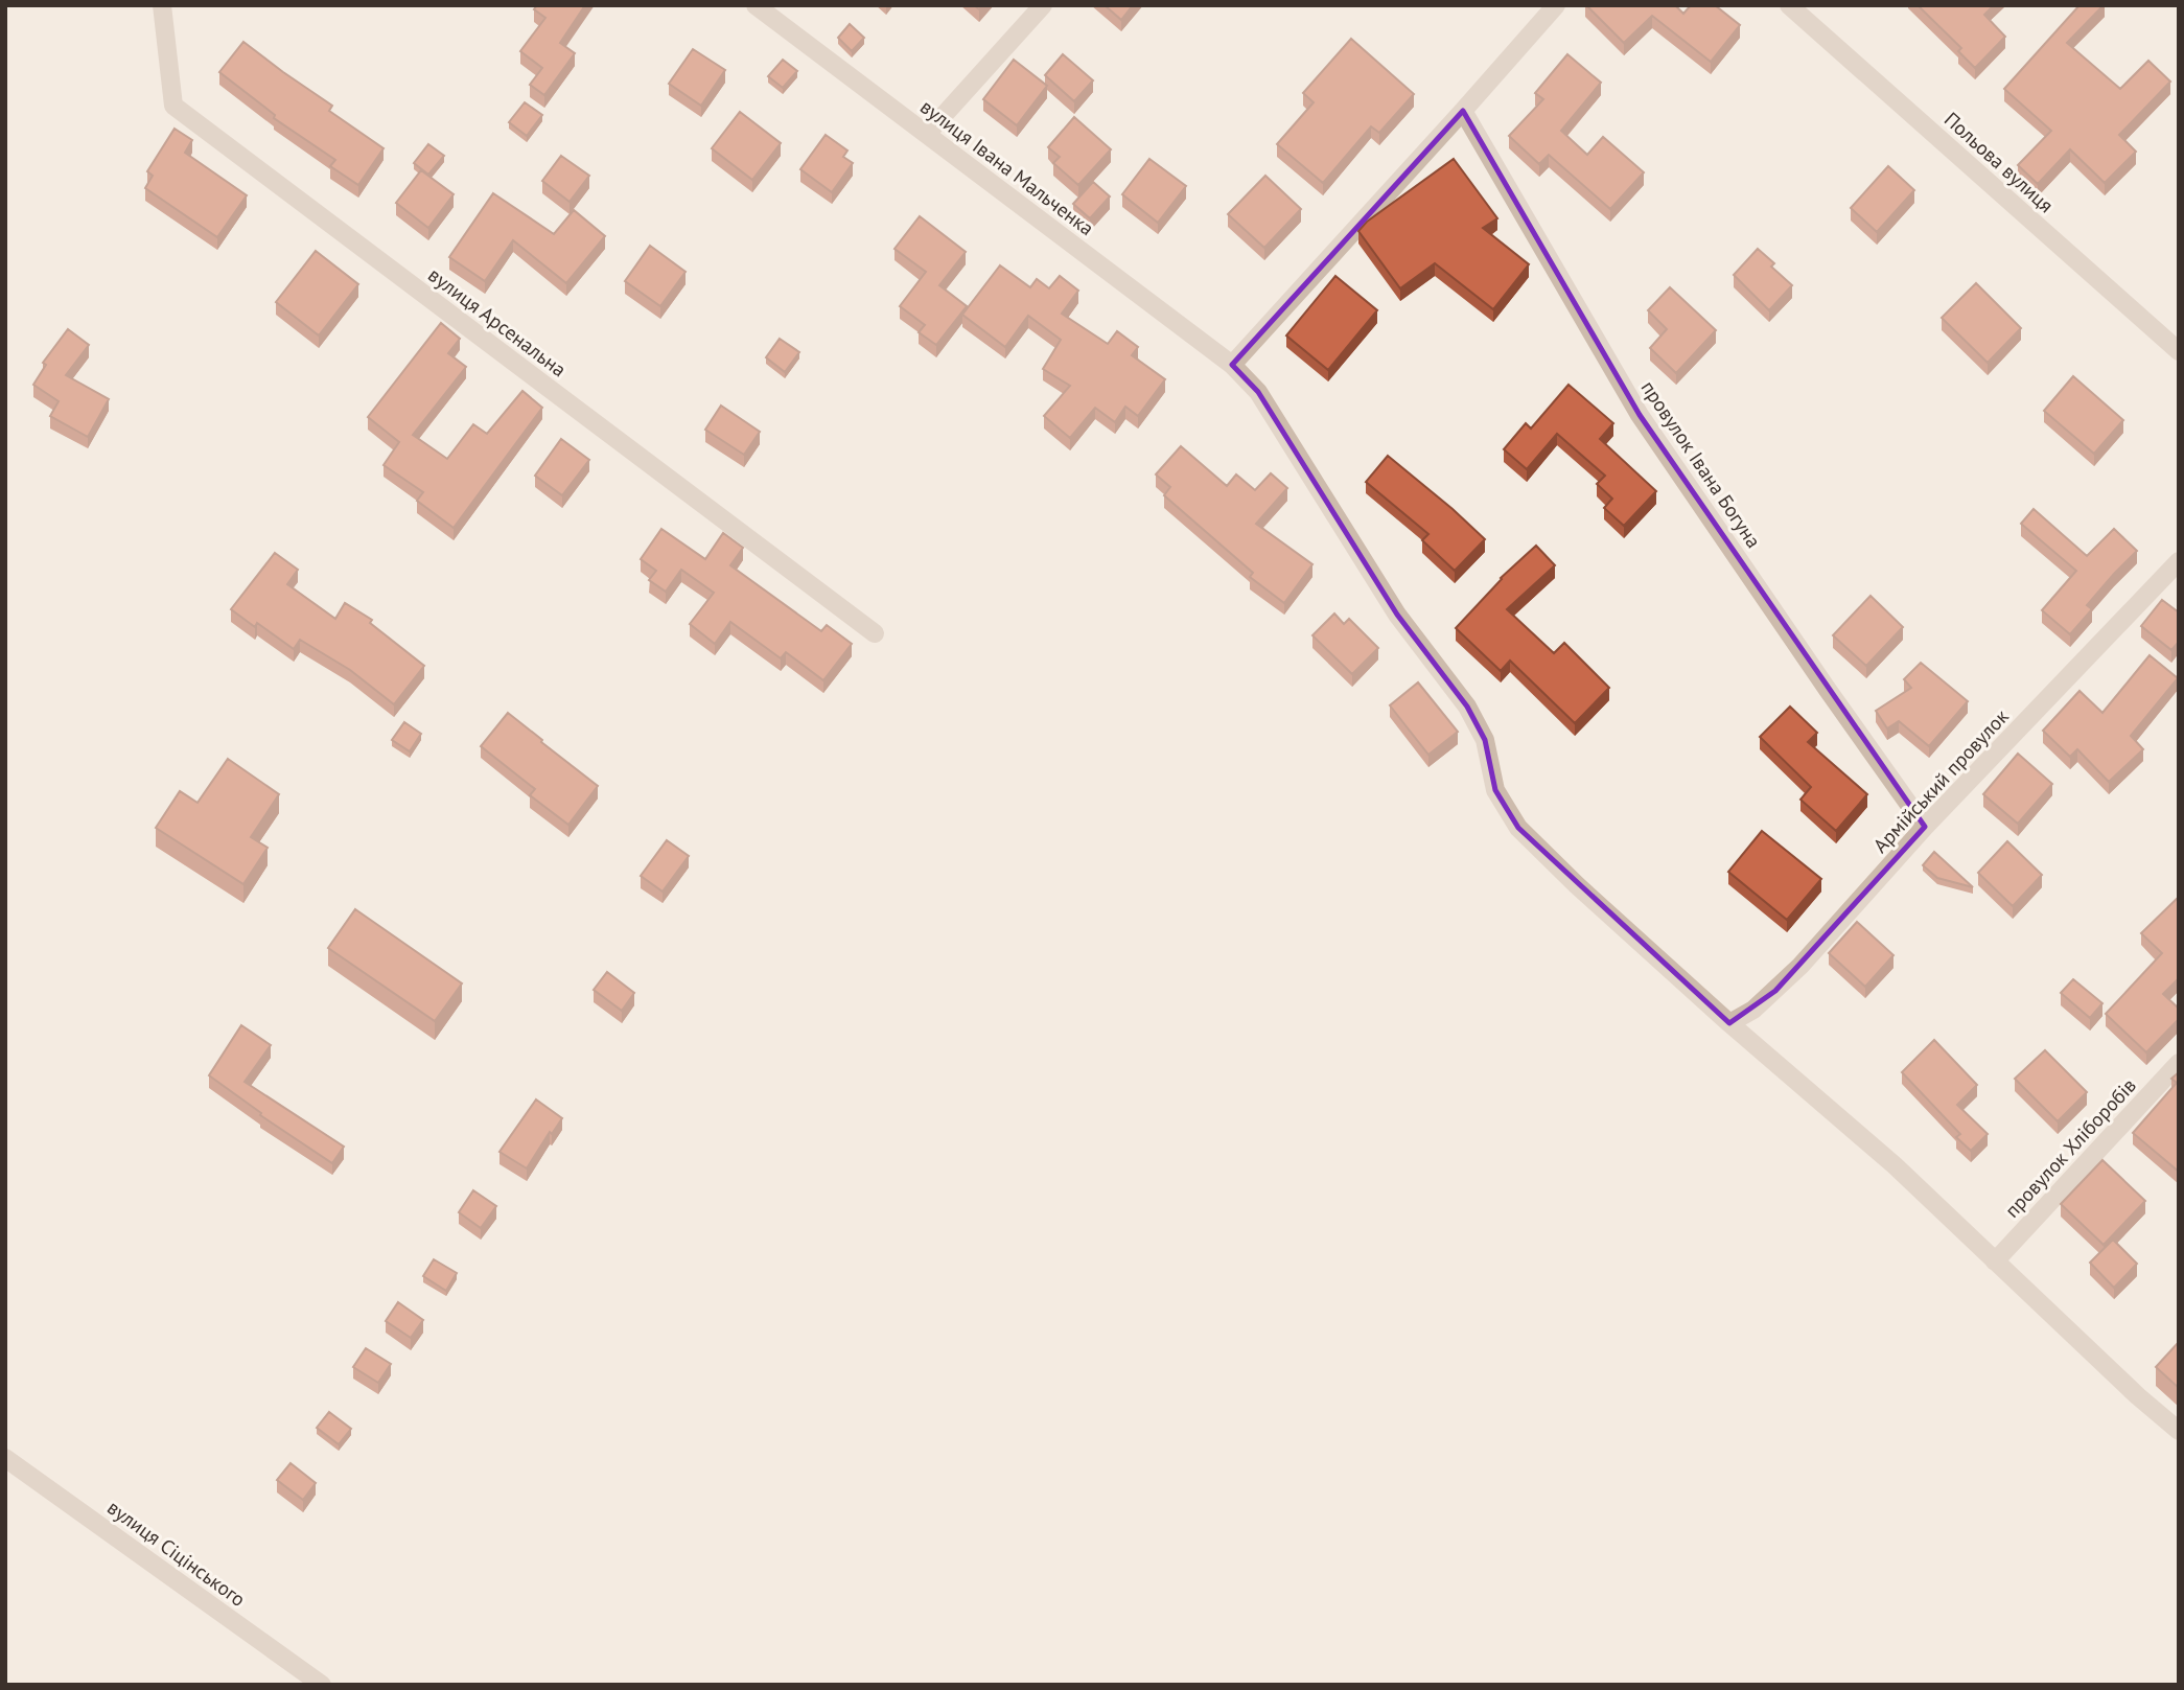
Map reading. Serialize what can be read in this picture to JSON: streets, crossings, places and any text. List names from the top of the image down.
{
  "streets": {
    "street": [
      "Польова вулиця",
      "вулиця Івана Мальченка",
      "вулиця Арсенальна",
      "провулок Івана Богуна",
      "Армійський провулок",
      "провулок Хліборобів",
      "вулиця Сіцінського"
    ]
  },
  "crossings": [
    ["вулиця Івана Мальченка", "Армійський провулок"],
    ["вулиця Івана Мальченка", "провулок Хліборобів"],
    ["провулок Івана Богуна", "Армійський провулок"]
  ]
}
